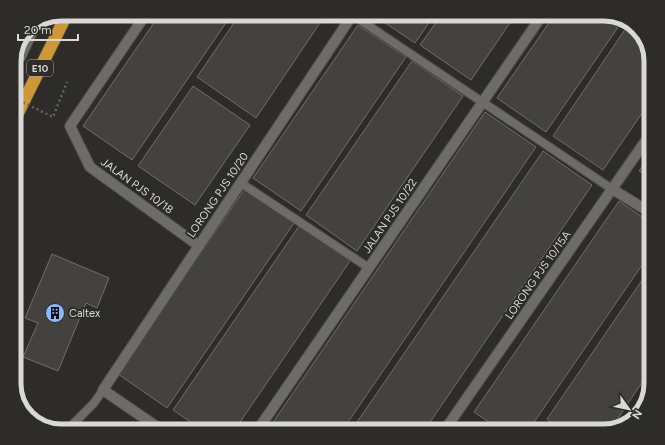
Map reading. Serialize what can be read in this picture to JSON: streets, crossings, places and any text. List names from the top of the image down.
{
  "streets": {
    "highway": ["E10"],
    "street": [
      "JALAN PJS 10/18",
      "LORONG PJS 10/20",
      "JALAN PJS 10/22",
      "LORONG PJS 10/15A"
    ]
  },
  "crossings": [
    ["JALAN PJS 10/18", "LORONG PJS 10/20"]
  ],
  "places": {
    "building": ["Caltex"]
  },
  "scale_bar": "20 m",
  "north": "bottom right"
}
